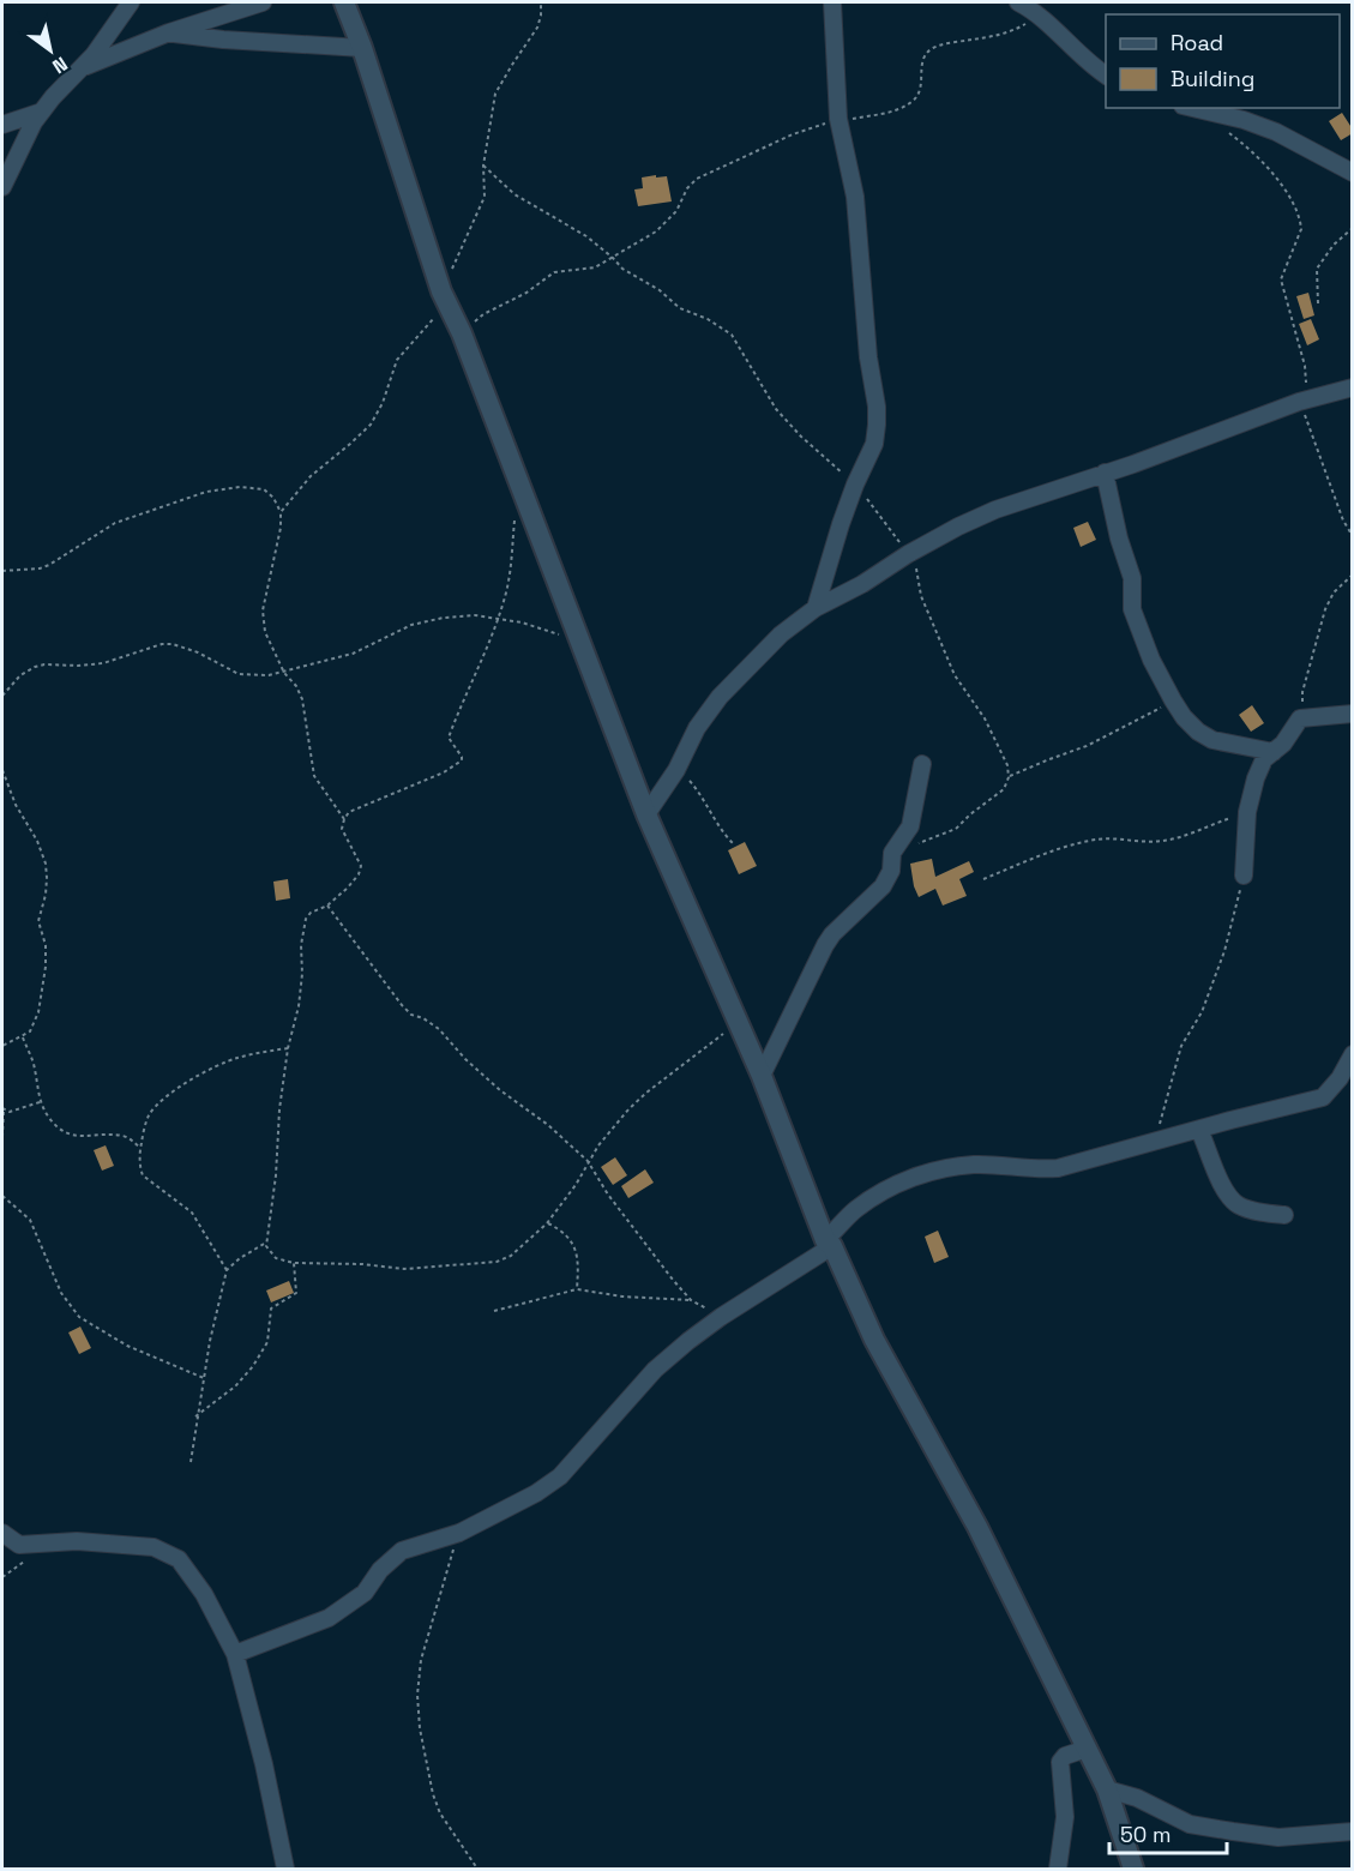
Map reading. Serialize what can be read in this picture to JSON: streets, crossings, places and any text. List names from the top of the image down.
{
  "legend": ["Road", "Building"],
  "scale_bar": "50 m",
  "north": "bottom right"
}
